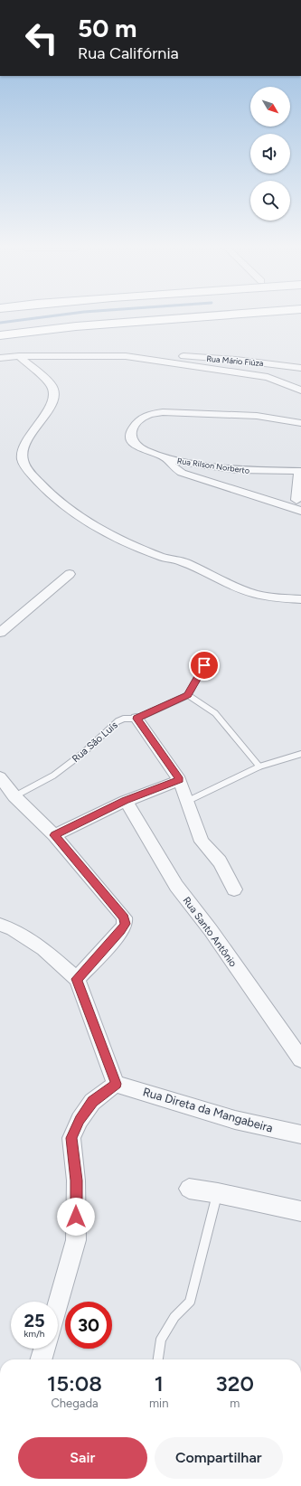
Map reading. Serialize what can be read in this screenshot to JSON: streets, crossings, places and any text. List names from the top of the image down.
{
  "streets": {
    "street": [
      "Rua Mário Fiúza",
      "Rua Rilson Norberto",
      "Rua Santo Antônio",
      "Rua Direta da Mangabeira"
    ],
    "lane": ["Rua São Luís"]
  },
  "north": "bottom right",
  "page": {
    "turn": ["50 m", "Rua Califórnia"],
    "speed": "25 km/h",
    "limit": "30",
    "eta": [
      "15:08",
      "Chegada",
      "1",
      "min",
      "320",
      "m"
    ],
    "buttons": ["Sair", "Compartilhar"]
  }
}
